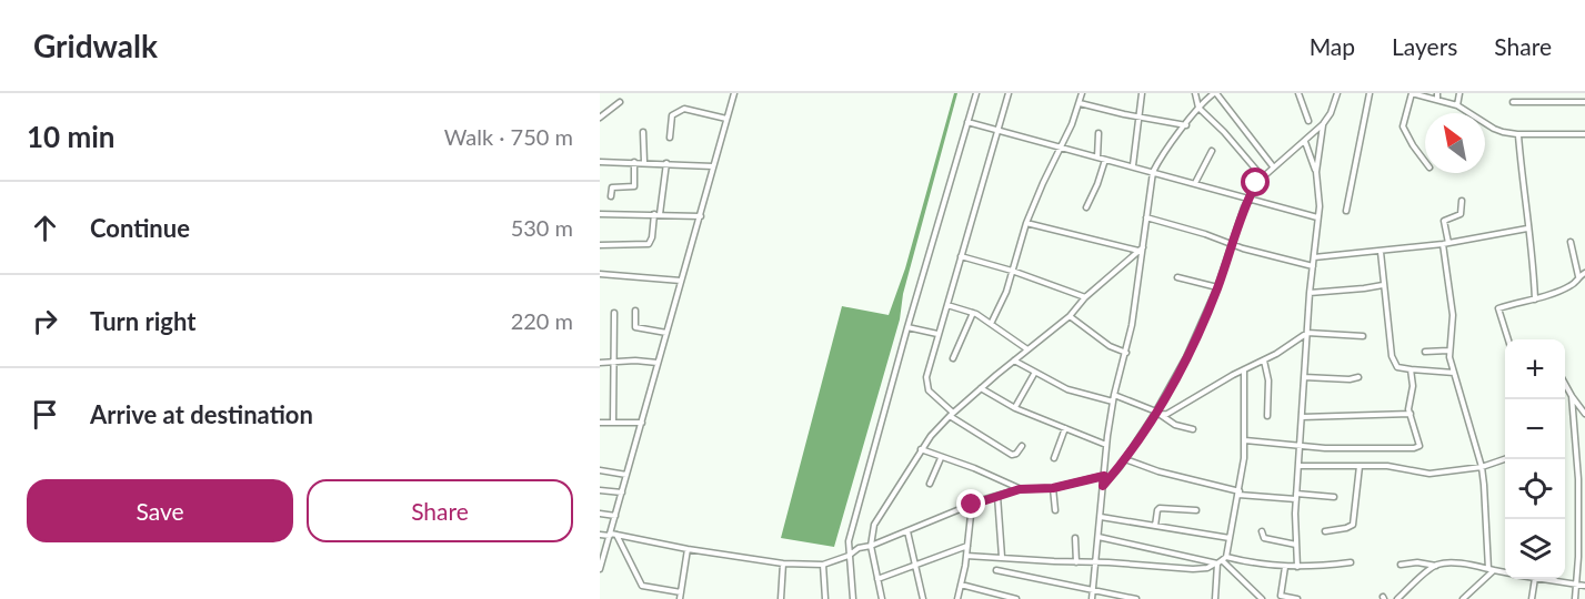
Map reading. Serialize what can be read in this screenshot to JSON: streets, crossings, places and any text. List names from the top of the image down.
{
  "north": "top left",
  "page": {
    "header": "Gridwalk",
    "nav": ["Map", "Layers", "Share"],
    "heading": ["10 min", "Walk · 750 m"],
    "list": [
      ["Continue", "530 m"],
      ["Turn right", "220 m"],
      "Arrive at destination"
    ],
    "map_buttons": ["+", "−"],
    "buttons": ["Save", "Share"]
  }
}
